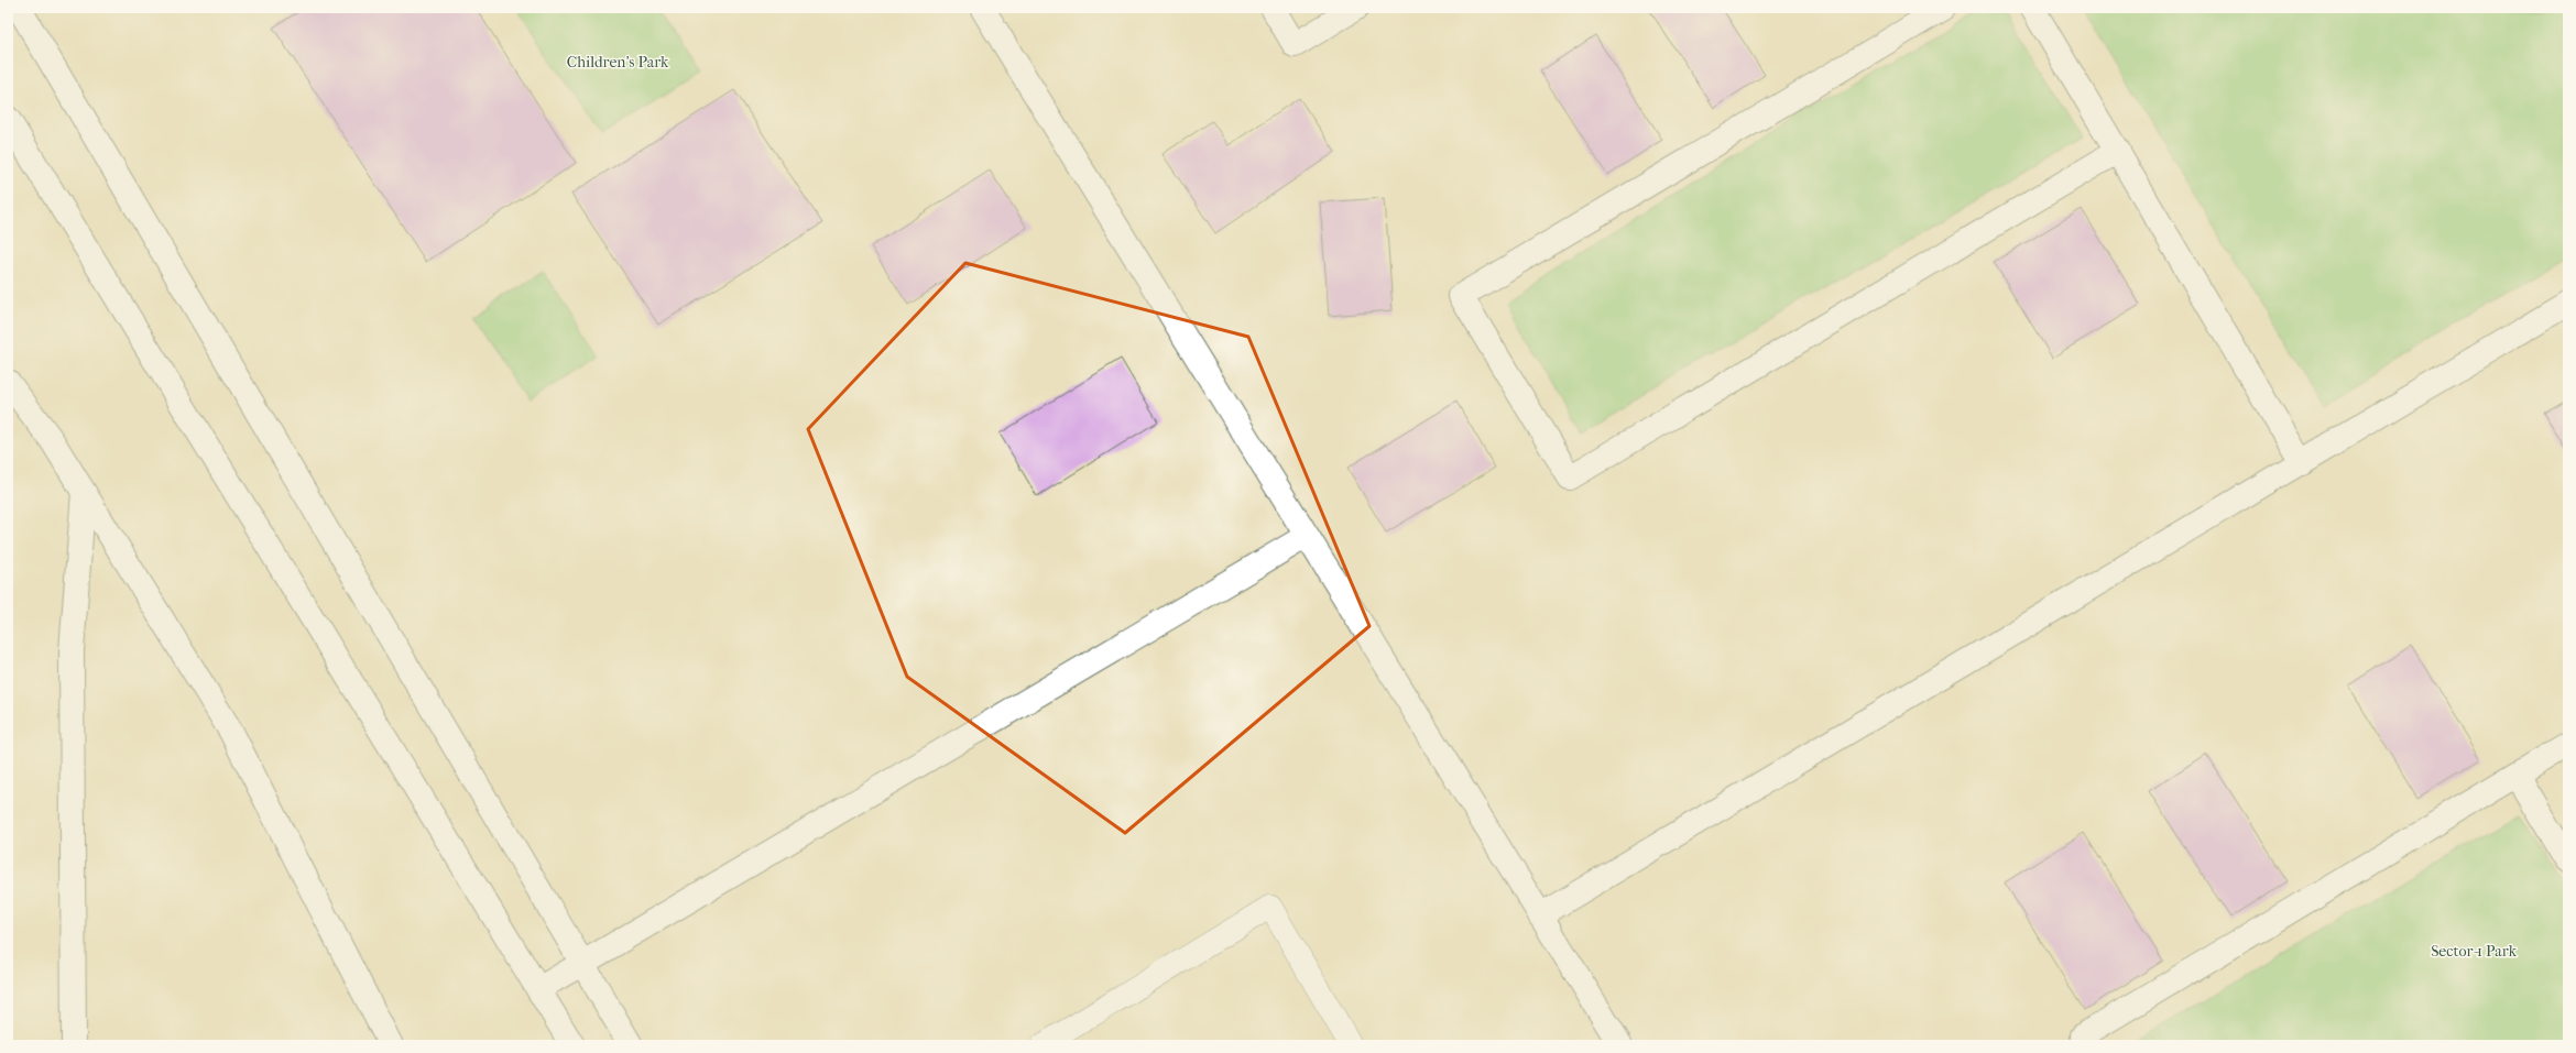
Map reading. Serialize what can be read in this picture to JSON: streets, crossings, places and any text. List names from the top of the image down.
{
  "parks": ["Children's Park", "Sector-1 Park"]
}
